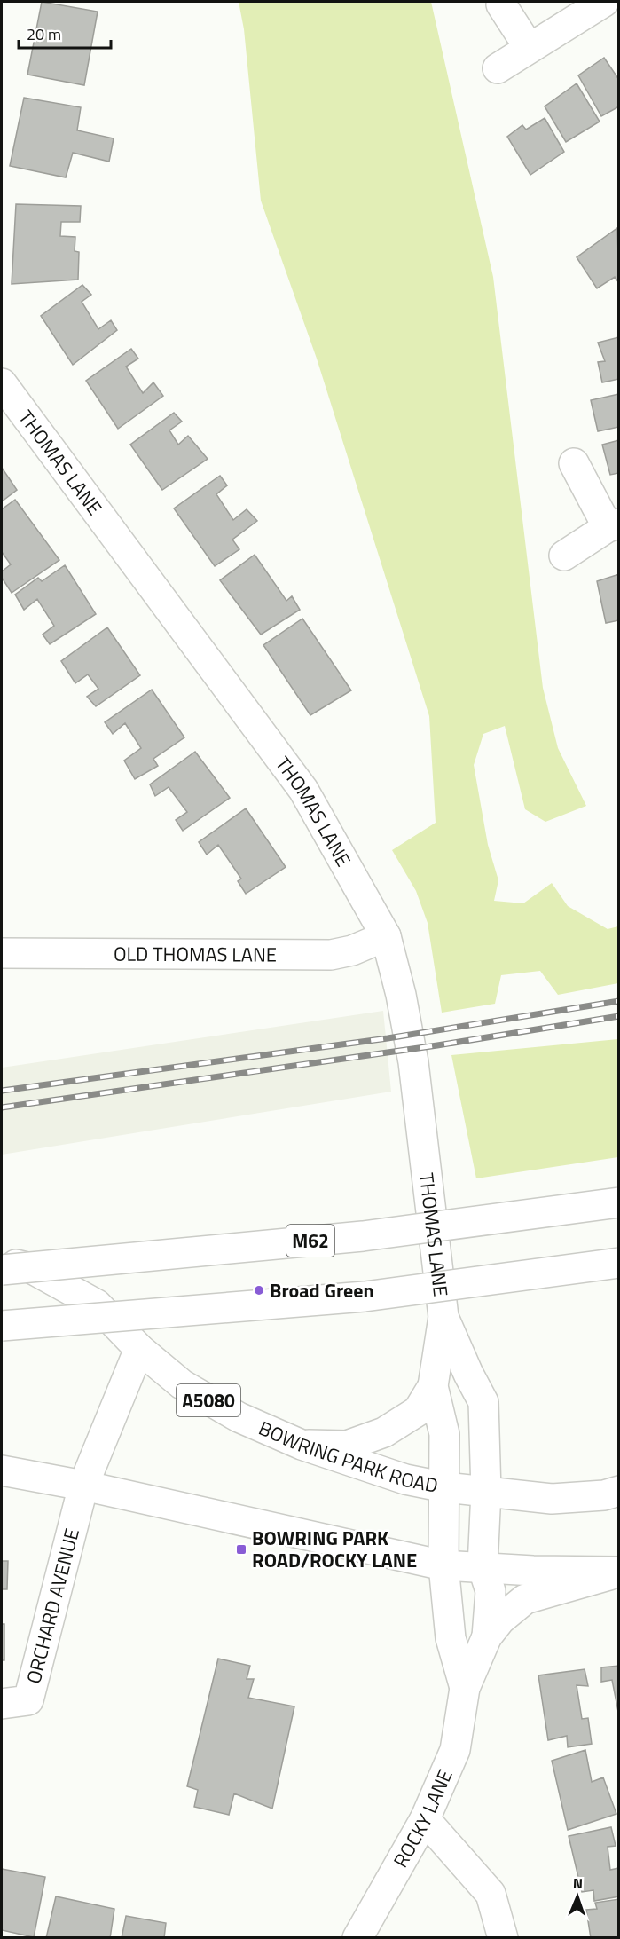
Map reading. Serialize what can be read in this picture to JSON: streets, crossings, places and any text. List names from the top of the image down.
{
  "streets": {
    "main road": [
      "THOMAS LANE",
      "OLD THOMAS LANE",
      "M62",
      "A5080",
      "BOWRING PARK ROAD",
      "ORCHARD AVENUE",
      "ROCKY LANE"
    ]
  },
  "crossings": [
    ["THOMAS LANE", "OLD THOMAS LANE"]
  ],
  "places": {
    "other": ["Broad Green"],
    "transit": ["BOWRING PARK ROAD/ROCKY LANE"]
  },
  "scale_bar": "20 m",
  "north": "top"
}
